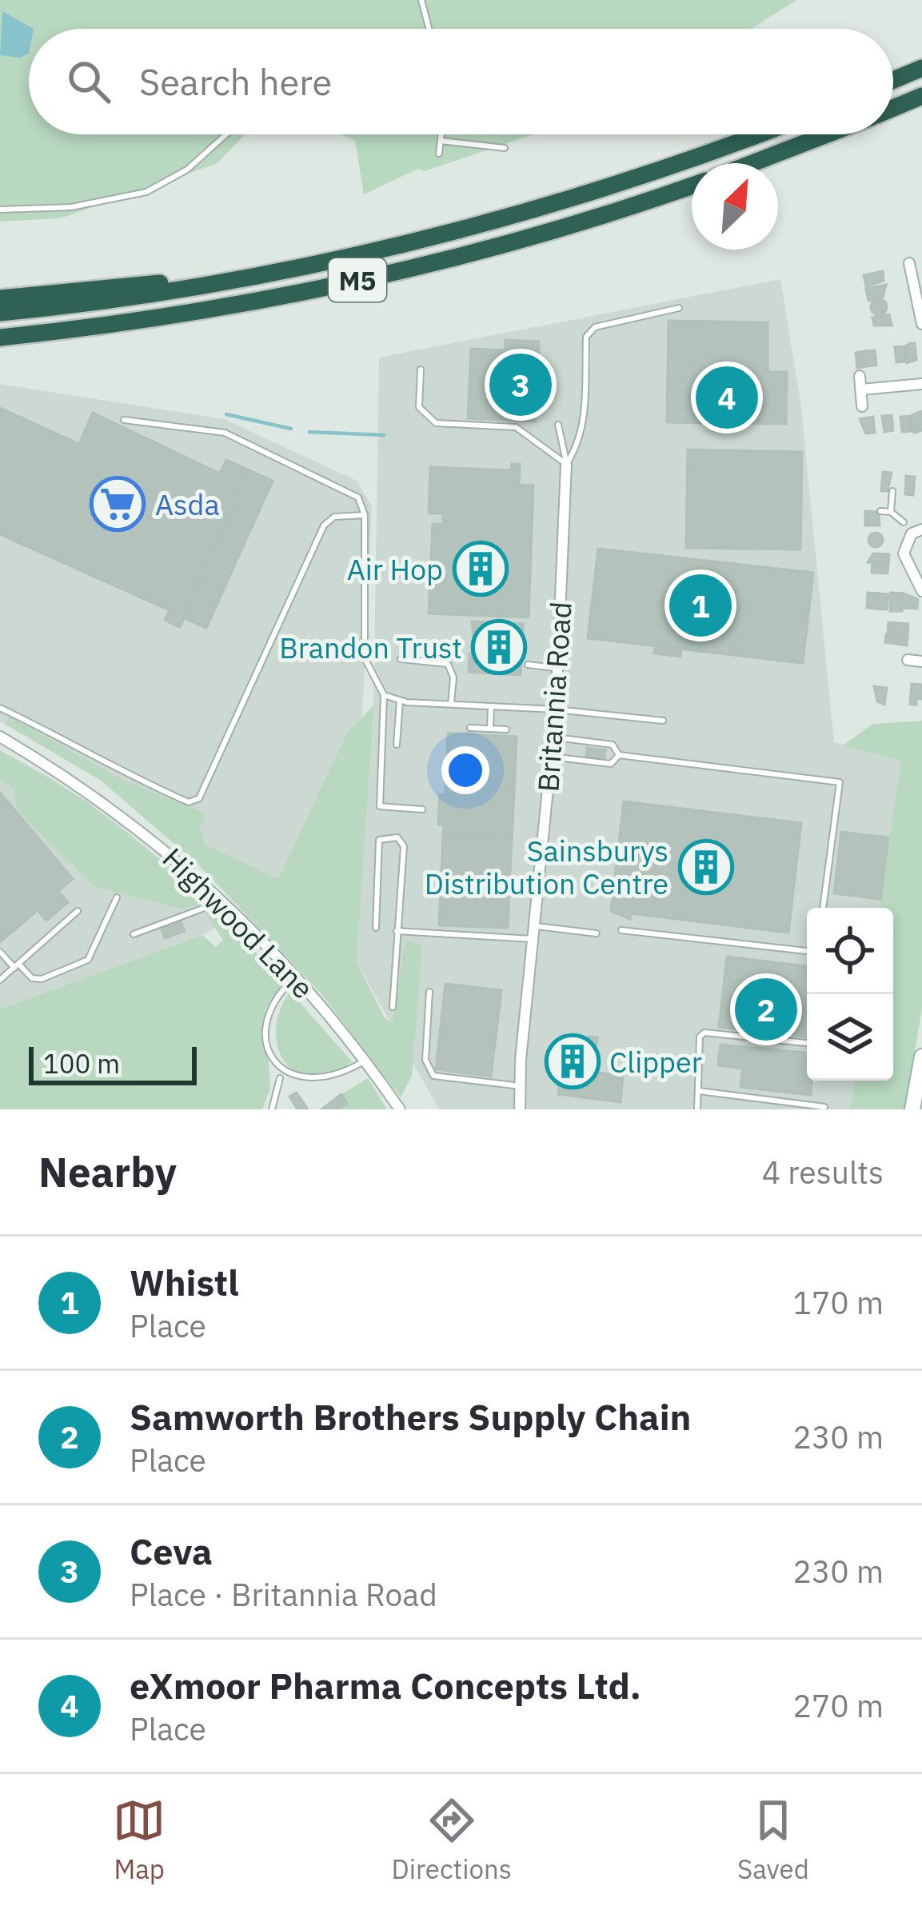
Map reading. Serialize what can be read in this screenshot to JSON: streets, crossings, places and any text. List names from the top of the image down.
{
  "streets": {
    "highway": ["M5"],
    "street": ["Britannia Road", "Highwood Lane"]
  },
  "places": {
    "supermarket": ["Asda"],
    "building": [
      "Air Hop",
      "Brandon Trust",
      "Sainsburys Distribution Centre",
      "Clipper"
    ]
  },
  "scale_bar": "100 m",
  "north": "top right",
  "page": {
    "search": "Search here",
    "pins": [
      "3",
      "4",
      "1",
      "2"
    ],
    "scale": "100 m",
    "heading": ["Nearby", "4 results"],
    "list": [
      {
        "mark": "1",
        "name": "Whistl",
        "note": "Place",
        "value": "170 m"
      },
      {
        "mark": "2",
        "name": "Samworth Brothers Supply Chain",
        "note": "Place",
        "value": "230 m"
      },
      {
        "mark": "3",
        "name": "Ceva",
        "note": "Place · Britannia Road",
        "value": "230 m"
      },
      {
        "mark": "4",
        "name": "eXmoor Pharma Concepts Ltd.",
        "note": "Place",
        "value": "270 m"
      }
    ],
    "nav": ["Map", "Directions", "Saved"]
  }
}
